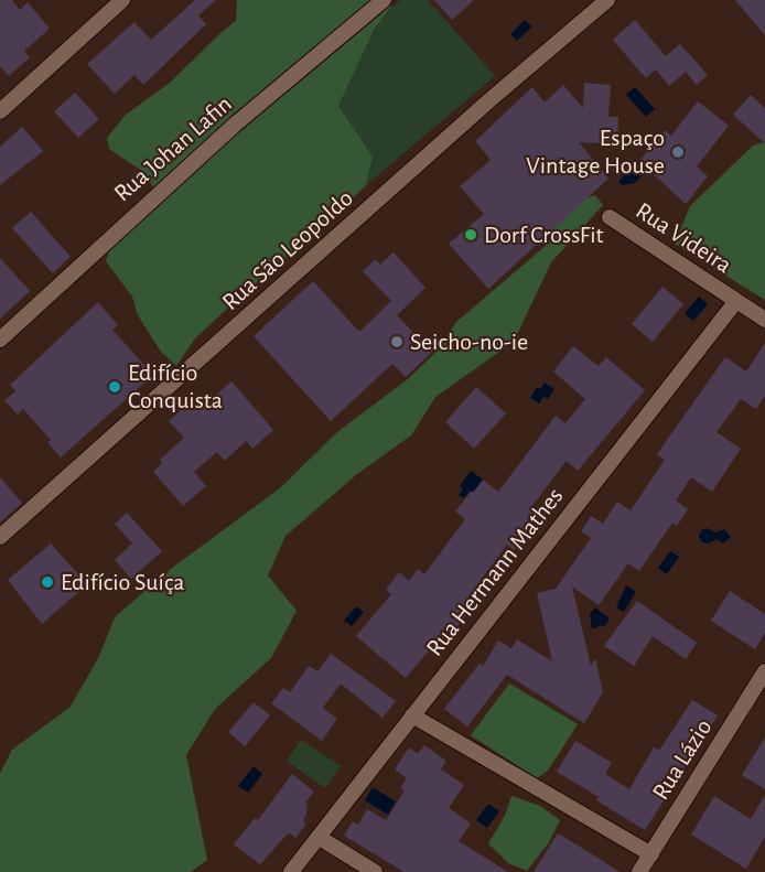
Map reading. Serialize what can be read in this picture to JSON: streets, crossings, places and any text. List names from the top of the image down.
{
  "streets": {
    "street": [
      "Rua Johan Lafin",
      "Rua Videira",
      "Rua São Leopoldo",
      "Rua Hermann Mathes",
      "Rua Lázio"
    ]
  },
  "crossings": [
    ["Rua Videira", "Rua Hermann Mathes"]
  ],
  "places": [
    "Espaço Vintage House",
    "Dorf CrossFit",
    "Seicho-no-ie",
    "Edifício Conquista",
    "Edifício Suíça"
  ]
}
